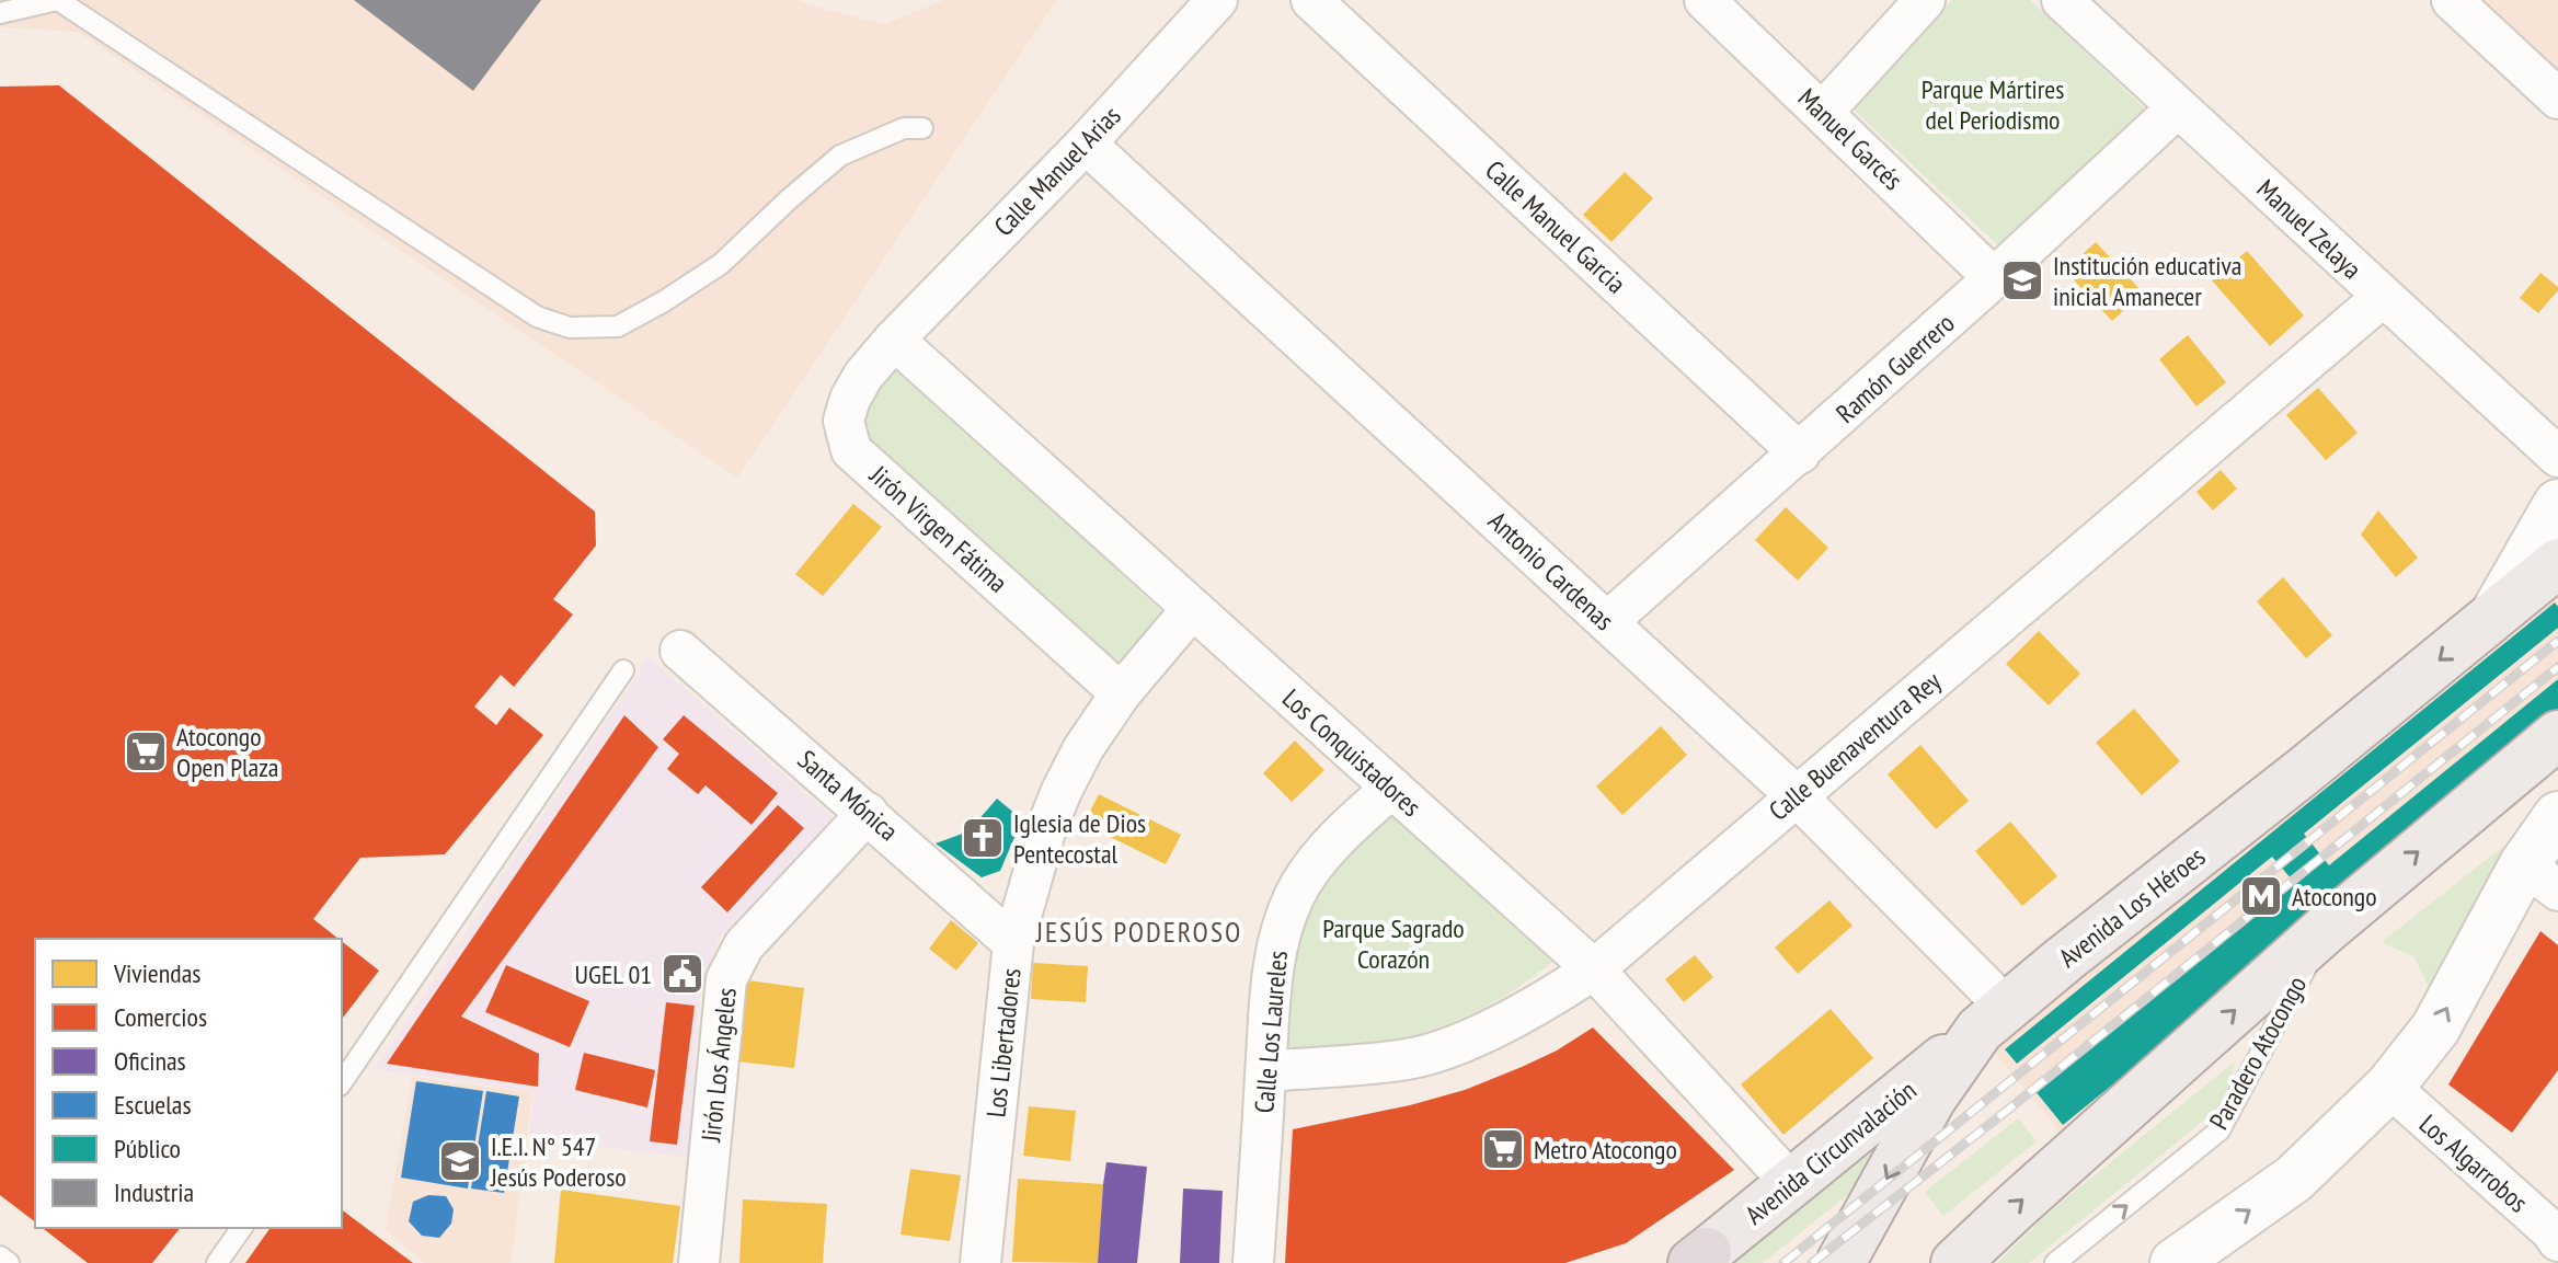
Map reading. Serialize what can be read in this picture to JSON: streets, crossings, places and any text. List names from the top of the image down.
{
  "streets": {
    "main road": ["Avenida Los Héroes", "Avenida Circunvalación"],
    "street": [
      "Manuel Garcés",
      "Calle Manuel Arias",
      "Calle Manuel Garcia",
      "Manuel Zelaya",
      "Ramón Guerrero",
      "Jirón Virgen Fátima",
      "Antonio Cardenas",
      "Calle Buenaventura Rey",
      "Los Conquistadores",
      "Santa Mónica",
      "Calle Los Laureles",
      "Los Libertadores",
      "Jirón Los Ángeles",
      "Los Algarrobos"
    ],
    "lane": ["Paradero Atocongo"]
  },
  "crossings": [
    ["Manuel Garcés", "Ramón Guerrero"],
    ["Calle Manuel Arias", "Jirón Virgen Fátima"],
    ["Calle Manuel Arias", "Antonio Cardenas"],
    ["Calle Manuel Arias", "Los Conquistadores"],
    ["Calle Manuel Garcia", "Ramón Guerrero"],
    ["Manuel Zelaya", "Ramón Guerrero"],
    ["Manuel Zelaya", "Calle Buenaventura Rey"],
    ["Ramón Guerrero", "Antonio Cardenas"],
    ["Jirón Virgen Fátima", "Los Conquistadores"],
    ["Jirón Virgen Fátima", "Los Libertadores"],
    ["Antonio Cardenas", "Calle Buenaventura Rey"],
    ["Antonio Cardenas", "Avenida Los Héroes"],
    ["Antonio Cardenas", "Avenida Circunvalación"],
    ["Calle Buenaventura Rey", "Los Conquistadores"],
    ["Calle Buenaventura Rey", "Calle Los Laureles"],
    ["Los Conquistadores", "Calle Los Laureles"],
    ["Los Conquistadores", "Los Libertadores"],
    ["Los Conquistadores", "Avenida Circunvalación"],
    ["Santa Mónica", "Los Libertadores"],
    ["Santa Mónica", "Jirón Los Ángeles"],
    ["Avenida Los Héroes", "Avenida Circunvalación"]
  ],
  "one_way": ["Paradero Atocongo"],
  "districts": ["JESÚS PODEROSO"],
  "parks": ["Parque Mártires del Periodismo", "Parque Sagrado Corazón"],
  "places": {
    "school or university": ["Institución educativa inicial Amanecer", "I.E.I. N° 547 Jesús Poderoso"],
    "supermarket": ["Atocongo Open Plaza", "Metro Atocongo"],
    "church": ["Iglesia de Dios Pentecostal"],
    "metro station": ["Atocongo"],
    "public building": ["UGEL 01"]
  },
  "legend": [
    "Viviendas",
    "Comercios",
    "Oficinas",
    "Escuelas",
    "Público",
    "Industria"
  ]
}
